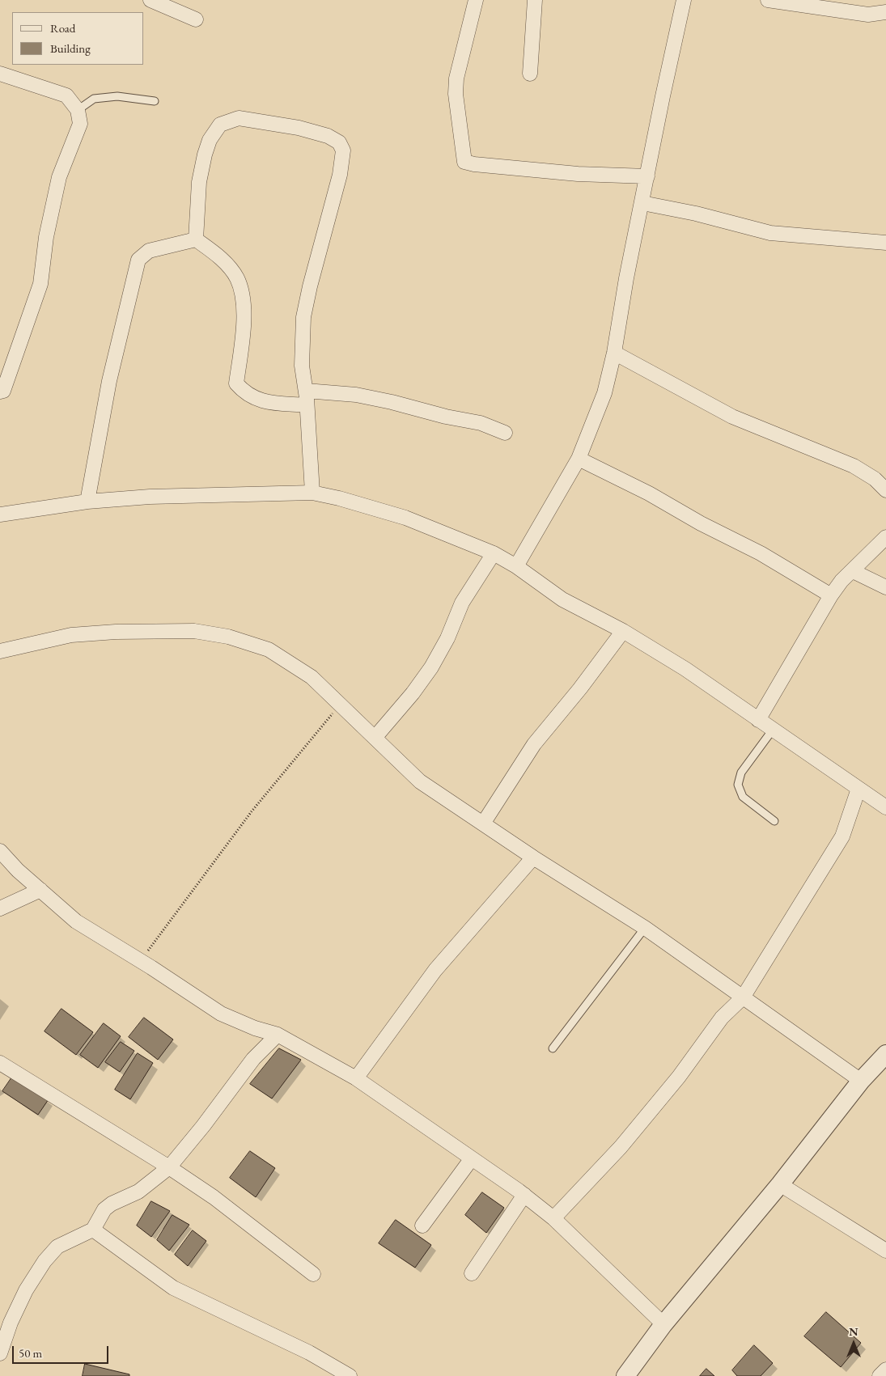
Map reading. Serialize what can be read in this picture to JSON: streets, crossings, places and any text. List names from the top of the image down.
{
  "legend": ["Road", "Building"],
  "scale_bar": "50 m",
  "north": "top"
}
